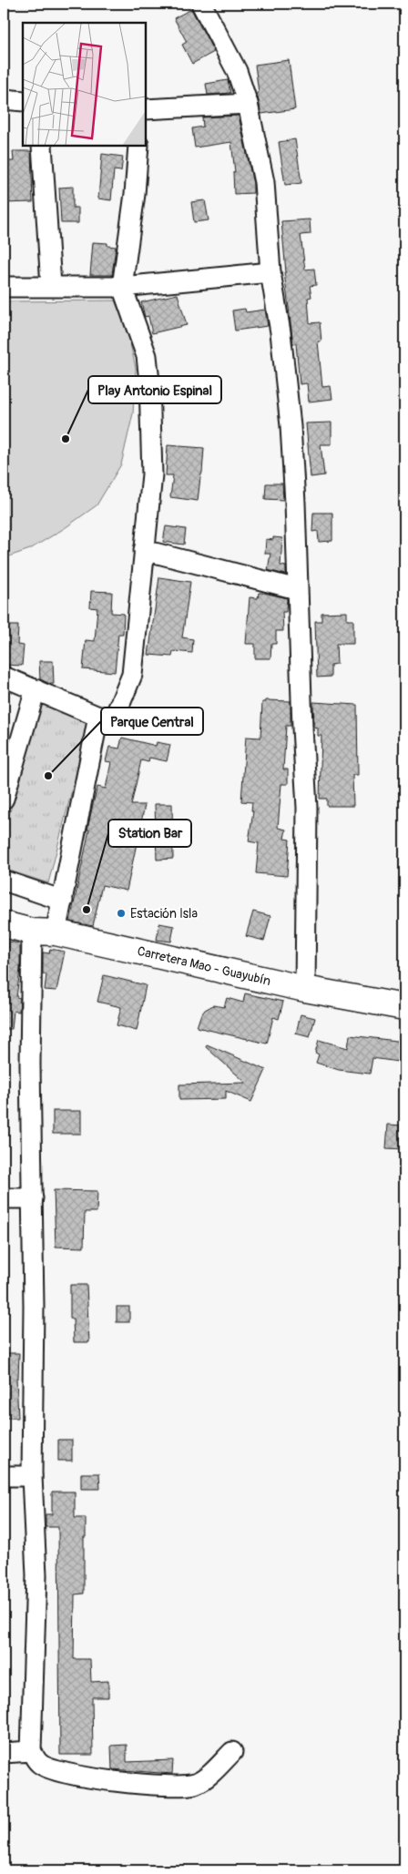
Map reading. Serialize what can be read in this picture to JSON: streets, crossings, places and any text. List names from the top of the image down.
{
  "streets": {
    "main road": ["Carretera Mao - Guayubín"]
  },
  "places": [
    "Play Antonio Espinal",
    "Parque Central",
    "Station Bar",
    "Estación Isla"
  ]
}
